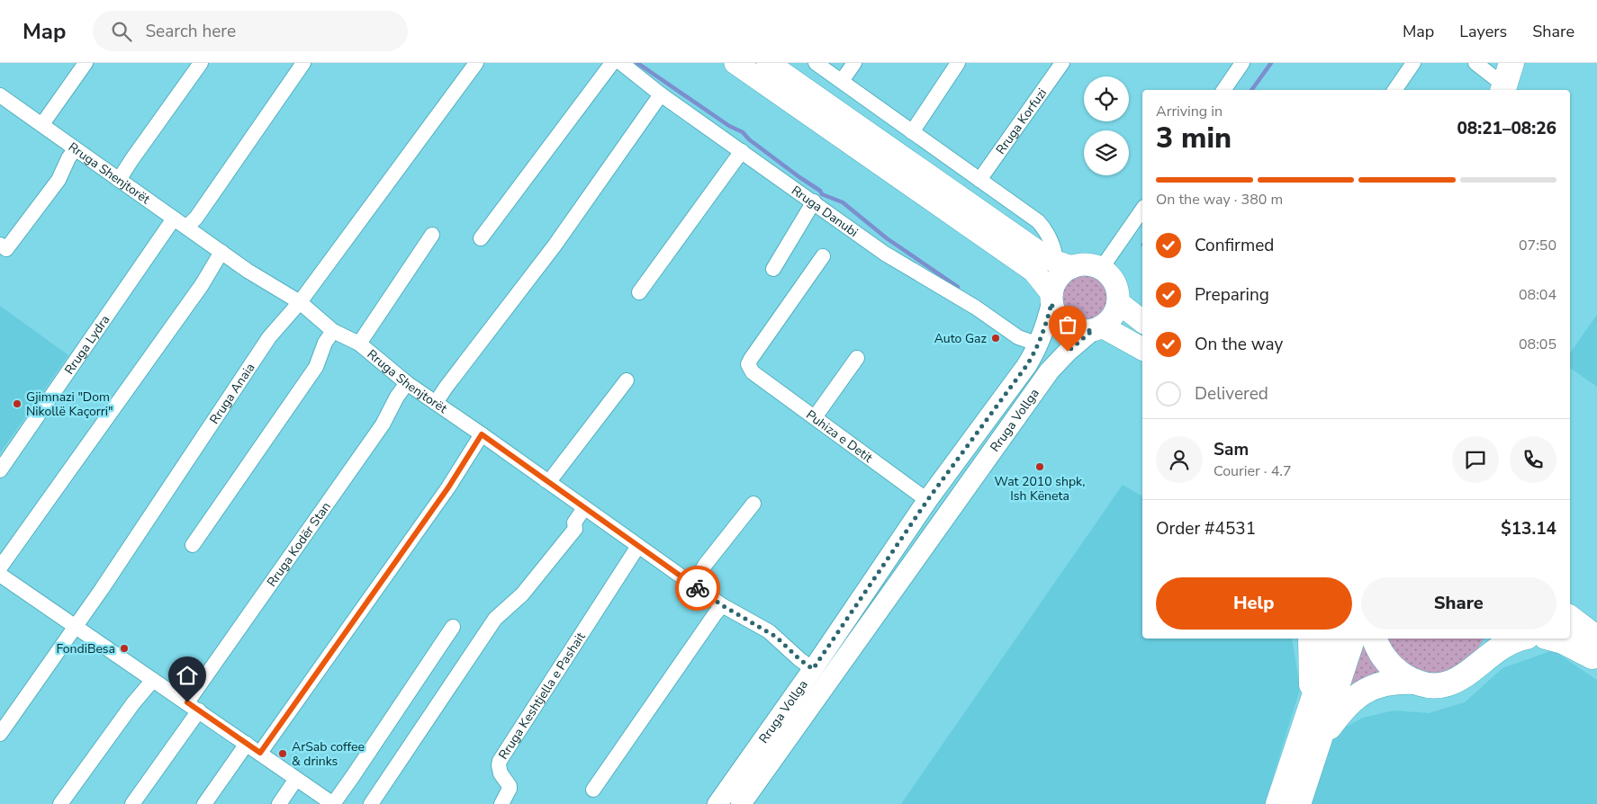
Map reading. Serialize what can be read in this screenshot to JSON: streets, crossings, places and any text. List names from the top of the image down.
{
  "streets": {
    "main road": ["Rruga Vollga"],
    "street": [
      "Rruga Korfuzi",
      "Rruga Shenjtorët",
      "Rruga Danubi",
      "Rruga Lydra",
      "Rruga Anaia",
      "Puhiza e Detit",
      "Rruga Kodër Stan",
      "Rruga Keshtjella e Pashait"
    ]
  },
  "crossings": [
    ["Rruga Shenjtorët", "Rruga Lydra"],
    ["Rruga Shenjtorët", "Rruga Anaia"],
    ["Rruga Shenjtorët", "Rruga Vollga"],
    ["Rruga Shenjtorët", "Rruga Kodër Stan"],
    ["Rruga Shenjtorët", "Rruga Keshtjella e Pashait"],
    ["Rruga Danubi", "Rruga Vollga"],
    ["Rruga Vollga", "Puhiza e Detit"]
  ],
  "places": [
    "Auto Gaz",
    "Gjimnazi \"Dom Nikollë Kaçorri\"",
    "Wat 2010 shpk, Ish Këneta",
    "FondiBesa",
    "ArSab coffee & drinks"
  ],
  "page": {
    "header": "Map",
    "search": "Search here",
    "nav": ["Map", "Layers", "Share"],
    "heading": ["3 min", "Arriving in", "08:21–08:26"],
    "panel": [
      "Sam",
      "Courier · 4.7",
      "Order #4531",
      "$13.14"
    ],
    "bar": "On the way · 380 m",
    "list": [
      ["Confirmed", "07:50"],
      ["Preparing", "08:04"],
      ["On the way", "08:05"],
      "Delivered"
    ],
    "buttons": ["Help", "Share"]
  }
}
